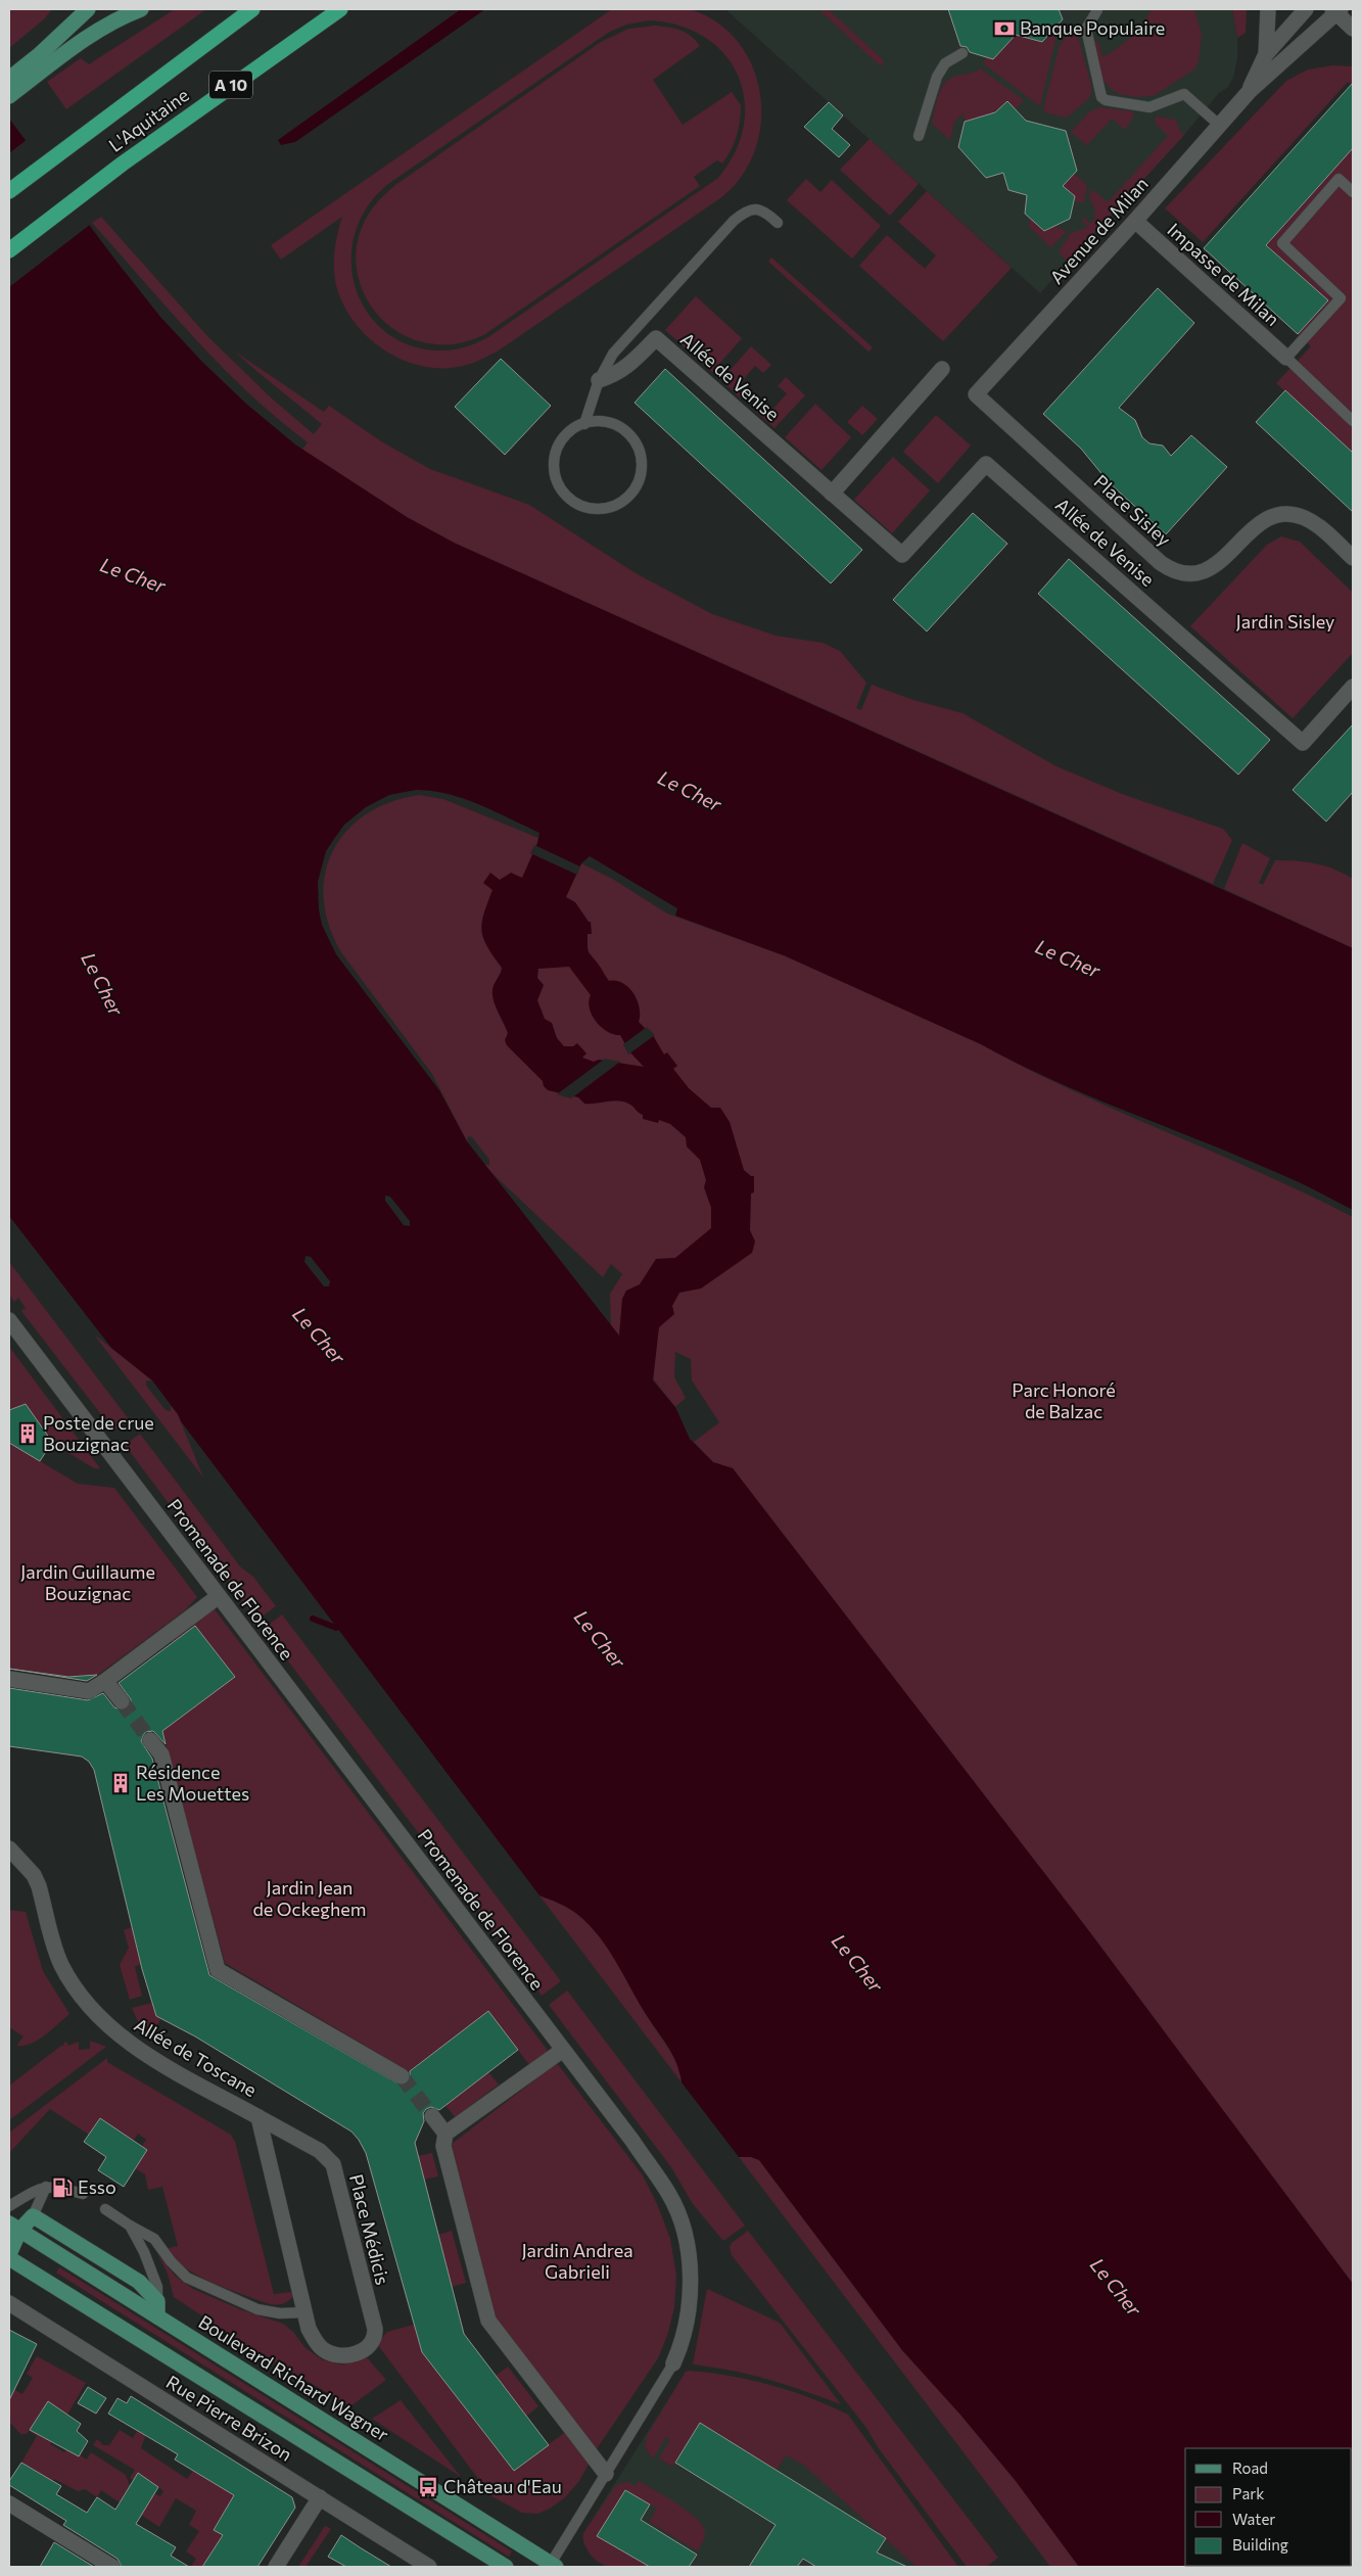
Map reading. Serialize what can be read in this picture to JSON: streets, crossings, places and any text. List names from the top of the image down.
{
  "streets": {
    "highway": ["A 10", "L'Aquitaine"],
    "main road": ["Boulevard Richard Wagner"],
    "street": [
      "Avenue de Milan",
      "Impasse de Milan",
      "Allée de Venise",
      "Place Sisley",
      "Promenade de Florence",
      "Allée de Toscane",
      "Place Médicis",
      "Rue Pierre Brizon"
    ]
  },
  "crossings": [
    ["Avenue de Milan", "Impasse de Milan"],
    ["Avenue de Milan", "Place Sisley"],
    ["Promenade de Florence", "Boulevard Richard Wagner"],
    ["Allée de Toscane", "Place Médicis"]
  ],
  "water": ["Le Cher"],
  "parks": [
    "Jardin Sisley",
    "Parc Honoré de Balzac",
    "Jardin Guillaume Bouzignac",
    "Jardin Jean de Ockeghem",
    "Jardin Andrea Gabrieli"
  ],
  "places": {
    "bank": ["Banque Populaire"],
    "building": ["Poste de crue Bouzignac", "Résidence Les Mouettes"],
    "fuel station": ["Esso"],
    "bus stop": ["Château d'Eau"]
  },
  "legend": [
    "Road",
    "Park",
    "Water",
    "Building"
  ]
}
